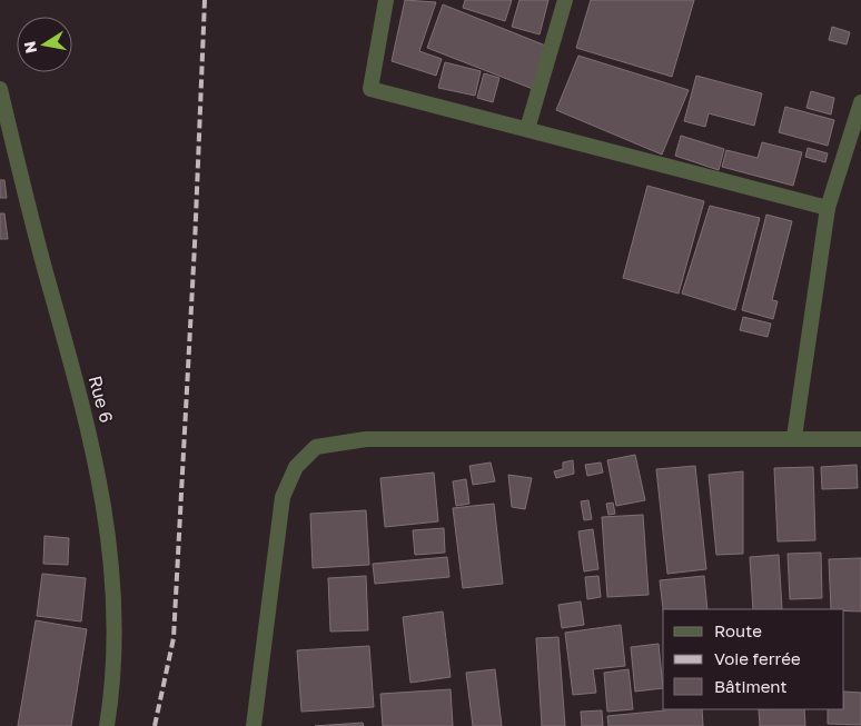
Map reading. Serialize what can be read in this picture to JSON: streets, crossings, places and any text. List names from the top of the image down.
{
  "streets": {
    "street": ["Rue 6"]
  },
  "legend": ["Route", "Voie ferrée", "Bâtiment"],
  "north": "left"
}
